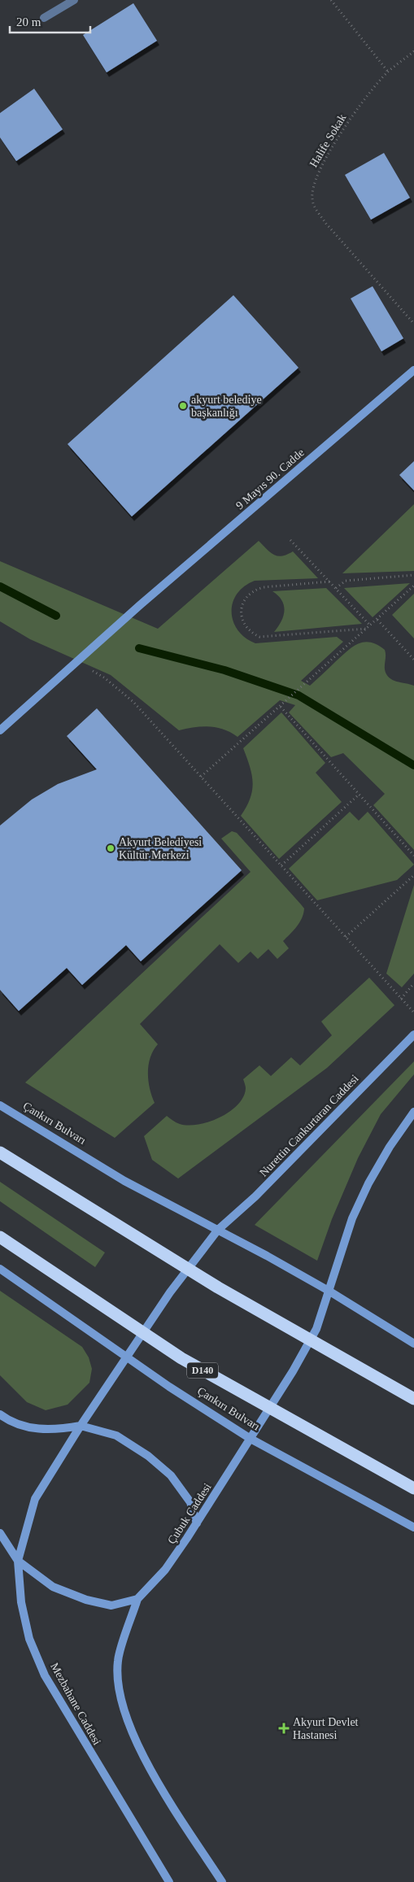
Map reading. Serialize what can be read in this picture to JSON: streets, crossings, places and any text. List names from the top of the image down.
{
  "streets": {
    "highway": ["Çankırı Bulvarı", "D140"],
    "street": [
      "9 Mayıs 90. Cadde",
      "Nurettin Cankurtaran Caddesi",
      "Çubuk Caddesi",
      "Mezbahane Caddesi"
    ],
    "path": ["Halife Sokak"]
  },
  "crossings": [
    ["Çankırı Bulvarı", "Nurettin Cankurtaran Caddesi"],
    ["Çankırı Bulvarı", "Çubuk Caddesi"]
  ],
  "places": {
    "other": ["akyurt belediye başkanlığı", "Akyurt Belediyesi Kültür Merkezi"],
    "health": ["Akyurt Devlet Hastanesi"]
  },
  "scale_bar": "20 m"
}
